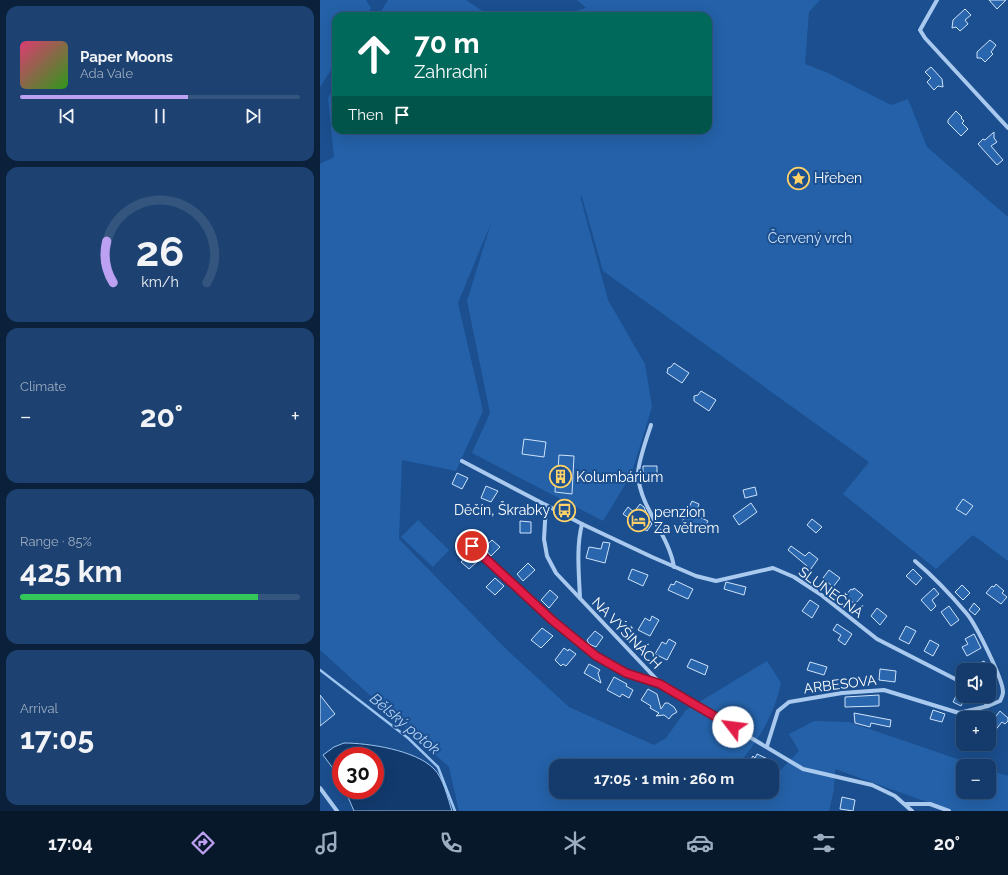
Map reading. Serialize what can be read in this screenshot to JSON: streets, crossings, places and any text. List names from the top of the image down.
{
  "streets": {
    "street": ["SLUNEČNÁ", "NA VÝŠINÁCH", "ARBESOVA"]
  },
  "crossings": [
    ["SLUNEČNÁ", "NA VÝŠINÁCH"],
    ["NA VÝŠINÁCH", "ARBESOVA"]
  ],
  "water": ["Bělský potok"],
  "parks": ["Červený vrch"],
  "places": {
    "place": ["Hřeben"],
    "building": ["Kolumbárium"],
    "bus stop": ["Děčín, Škrabky"],
    "hotel": ["penzion Za větrem"]
  },
  "page": {
    "turn": ["70 m", "Zahradní"],
    "song": ["Paper Moons", "Ada Vale"],
    "then": "Then",
    "tile": [
      "Climate",
      ["Range · 85%", "425 km"],
      ["Arrival", "17:05"]
    ],
    "heat": ["−", "20°", "+"],
    "map_buttons": ["+", "−"],
    "limit": "30",
    "trip": "17:05 · 1 min · 260 m",
    "tabs": ["17:04", "20°"],
    "gauge": ["26", "km/h"]
  }
}
